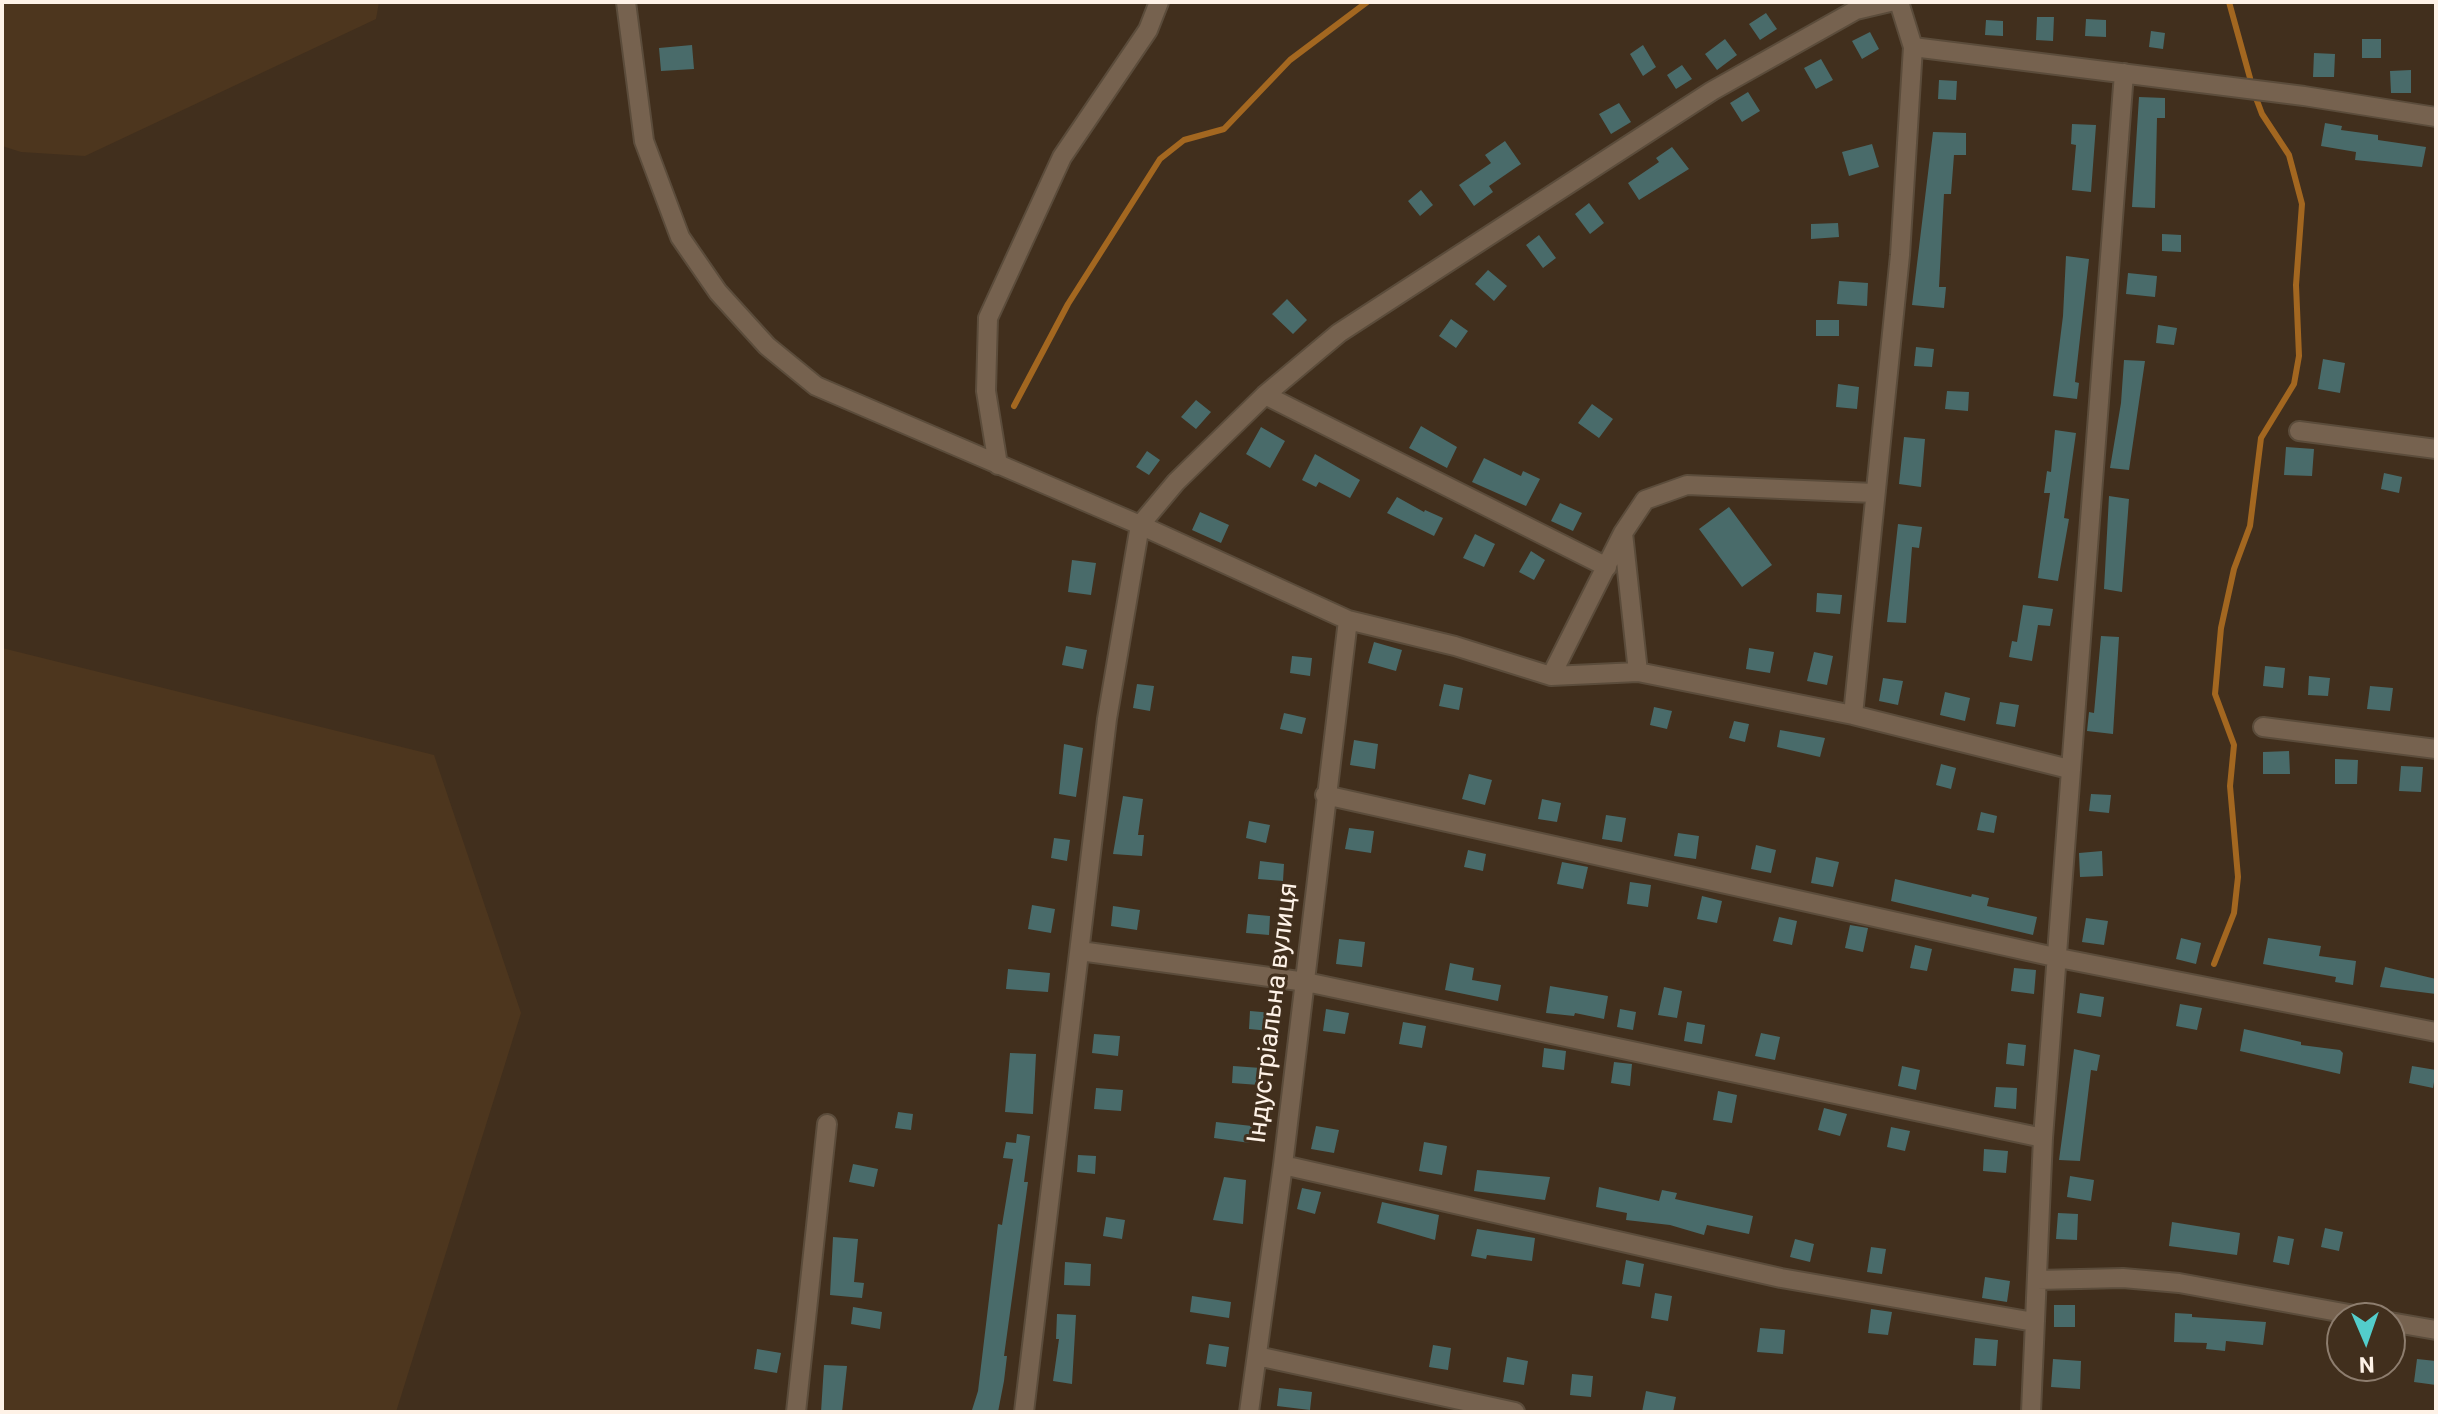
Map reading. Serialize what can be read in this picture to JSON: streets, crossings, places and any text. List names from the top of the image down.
{
  "streets": {
    "street": ["Індустріальна вулиця"]
  },
  "north": "bottom"
}
